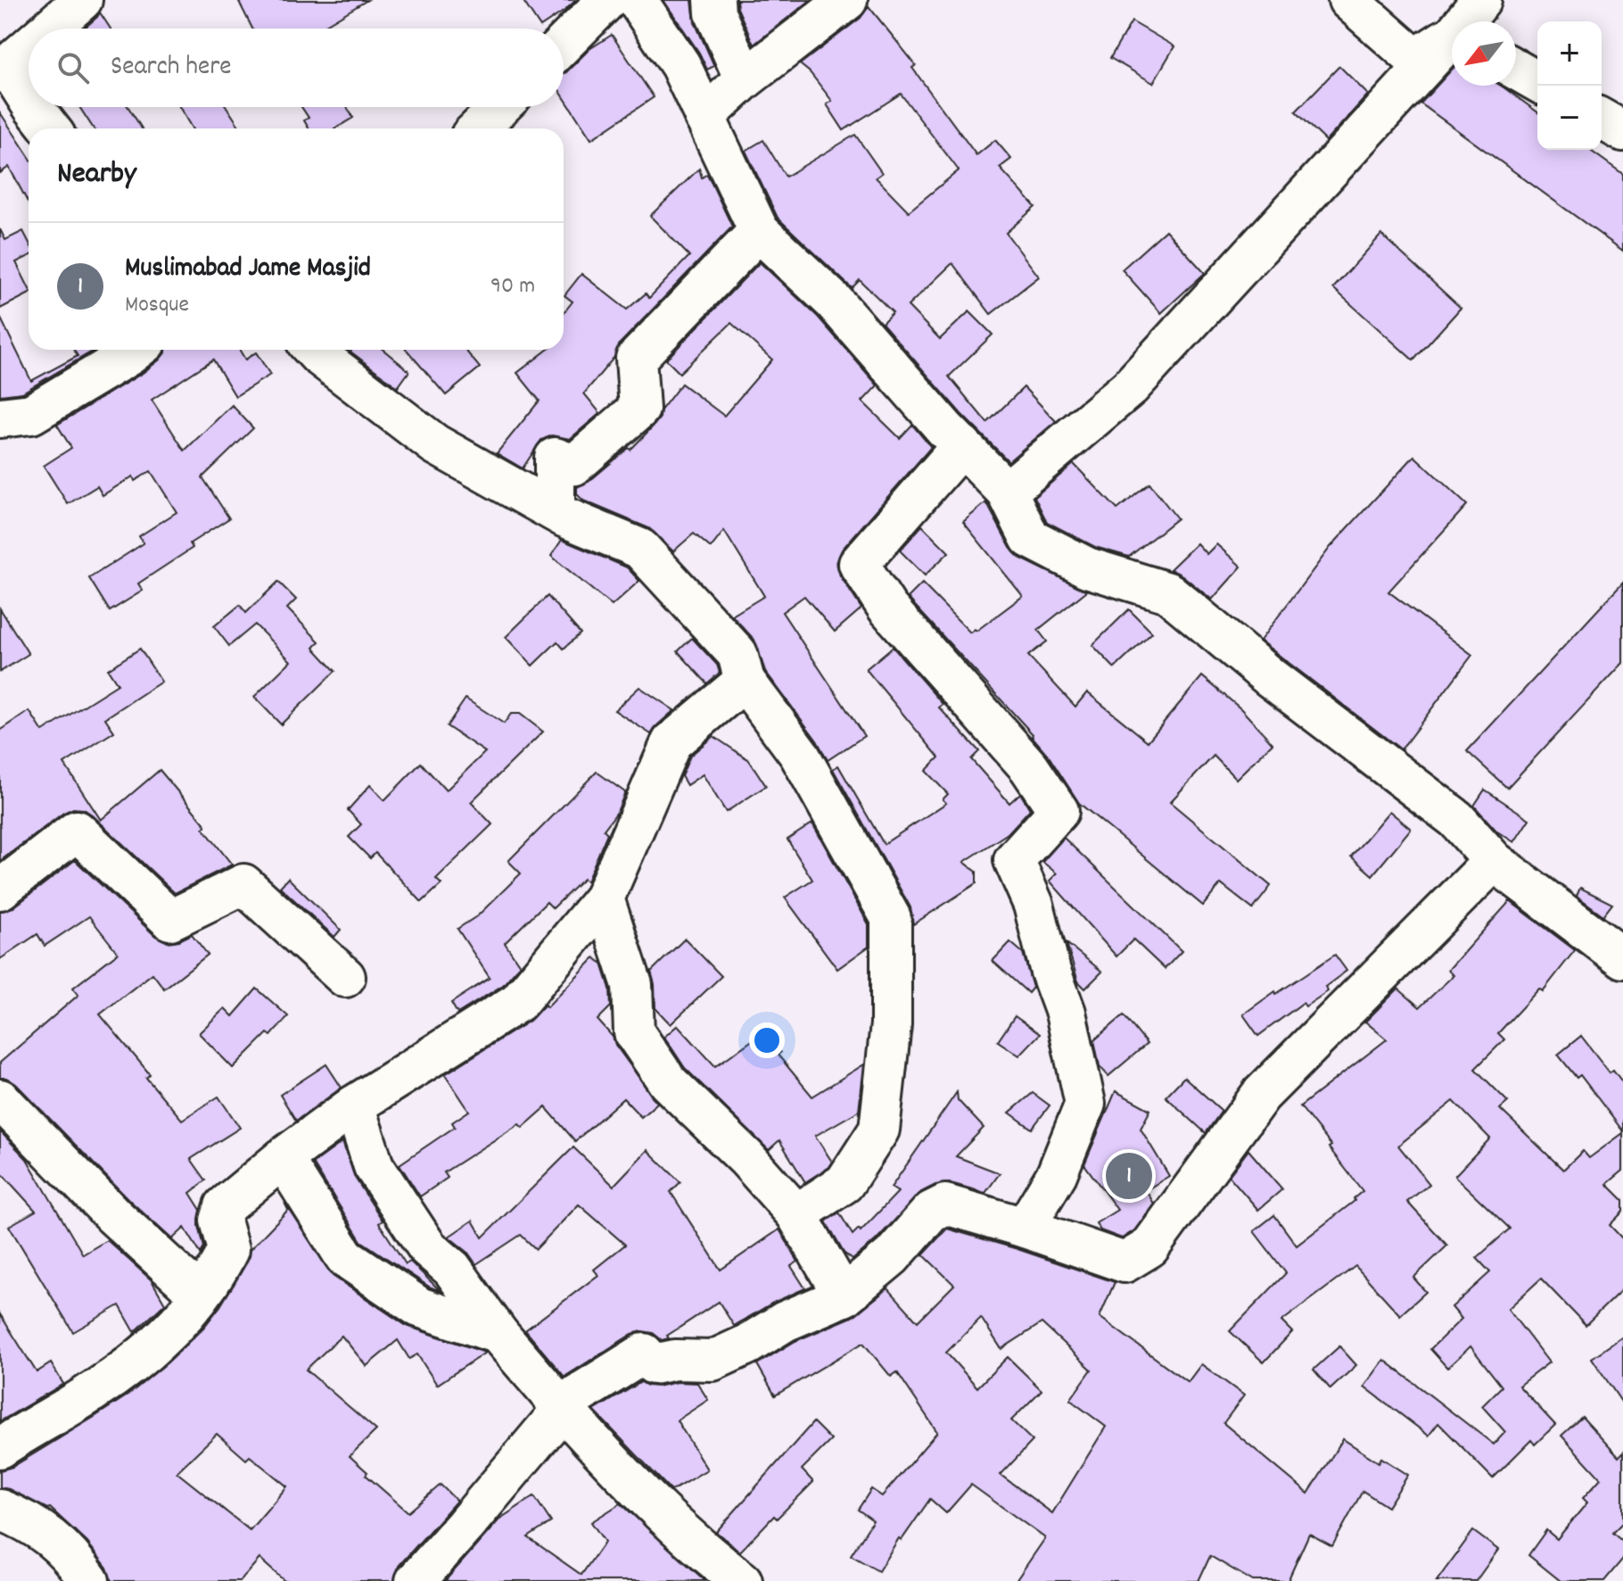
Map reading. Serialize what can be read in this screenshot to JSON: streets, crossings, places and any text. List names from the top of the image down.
{
  "north": "bottom left",
  "page": {
    "map_buttons": ["+", "−"],
    "search": "Search here",
    "heading": "Nearby",
    "list": [
      {
        "mark": "1",
        "name": "Muslimabad Jame Masjid",
        "note": "Mosque",
        "value": "90 m"
      }
    ],
    "pins": "1"
  }
}
